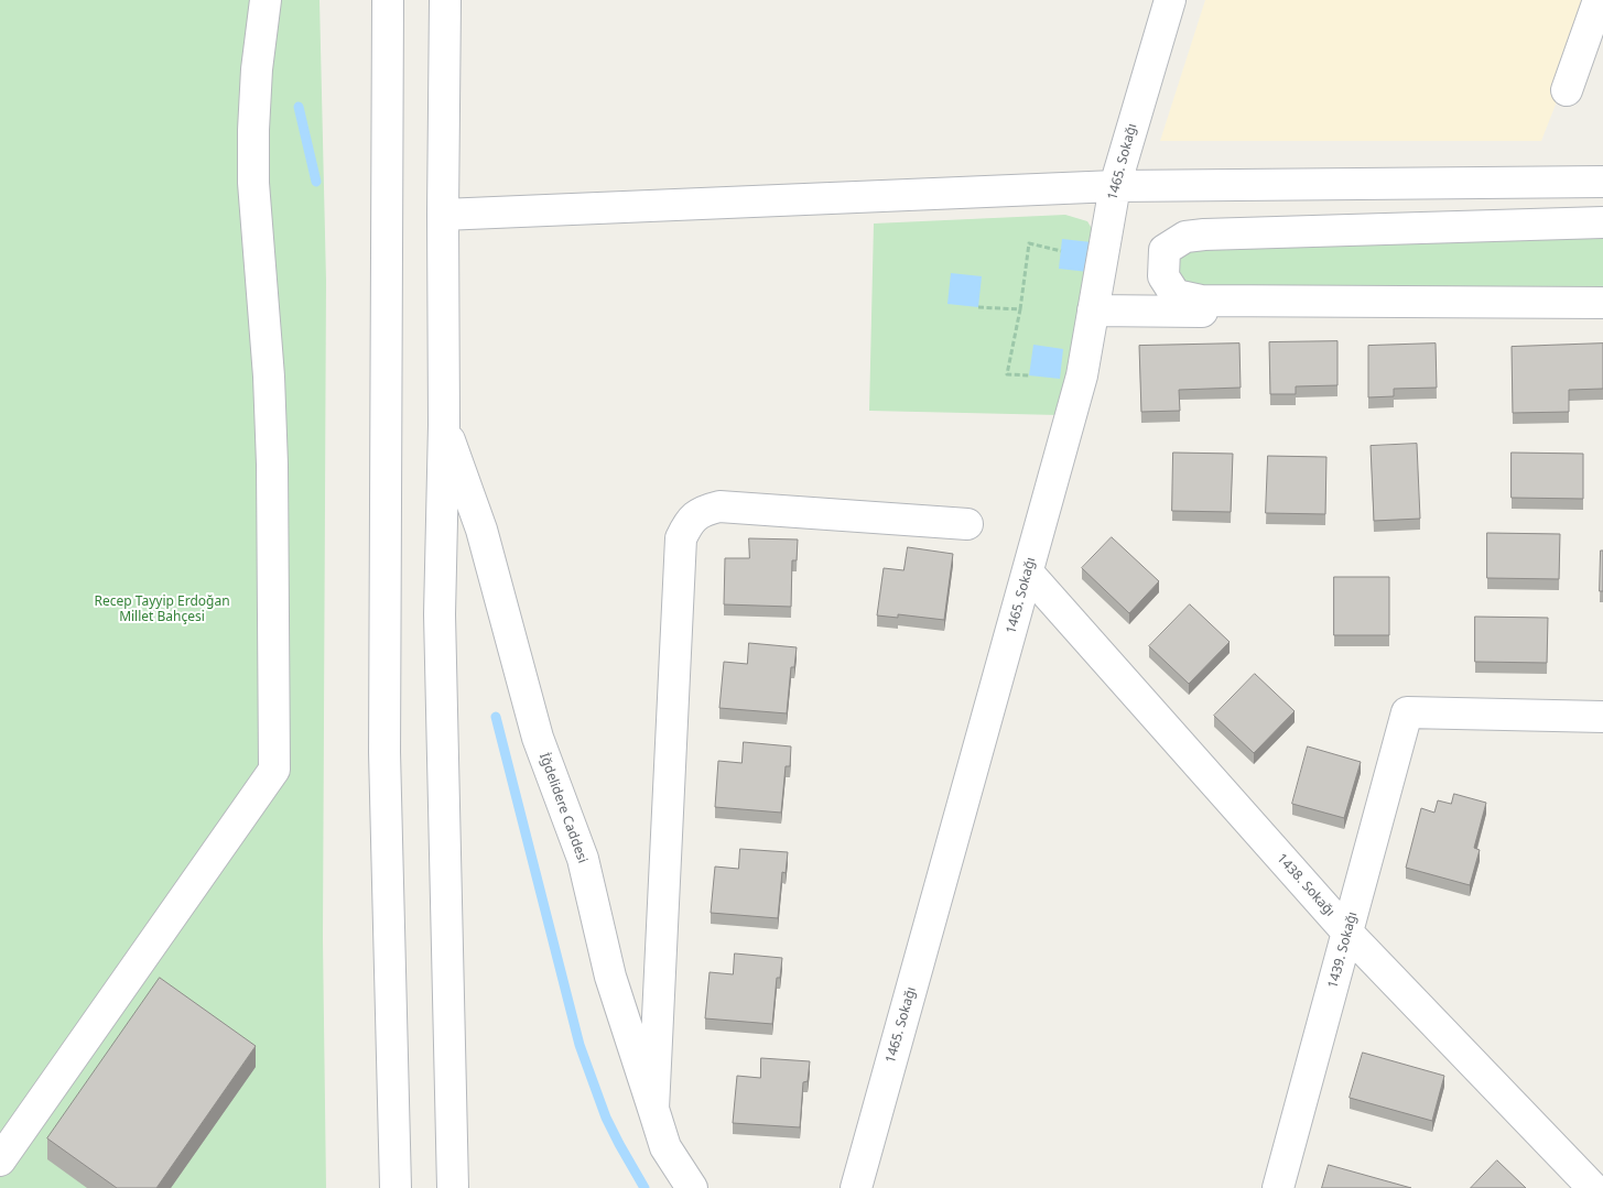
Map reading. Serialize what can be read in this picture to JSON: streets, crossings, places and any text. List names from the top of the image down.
{
  "streets": {
    "street": [
      "1465. Sokağı",
      "İğdelidere Caddesi",
      "1438. Sokağı",
      "1439. Sokağı"
    ]
  },
  "crossings": [
    ["1465. Sokağı", "1438. Sokağı"],
    ["1438. Sokağı", "1439. Sokağı"]
  ],
  "parks": ["Recep Tayyip Erdoğan Millet Bahçesi"]
}
